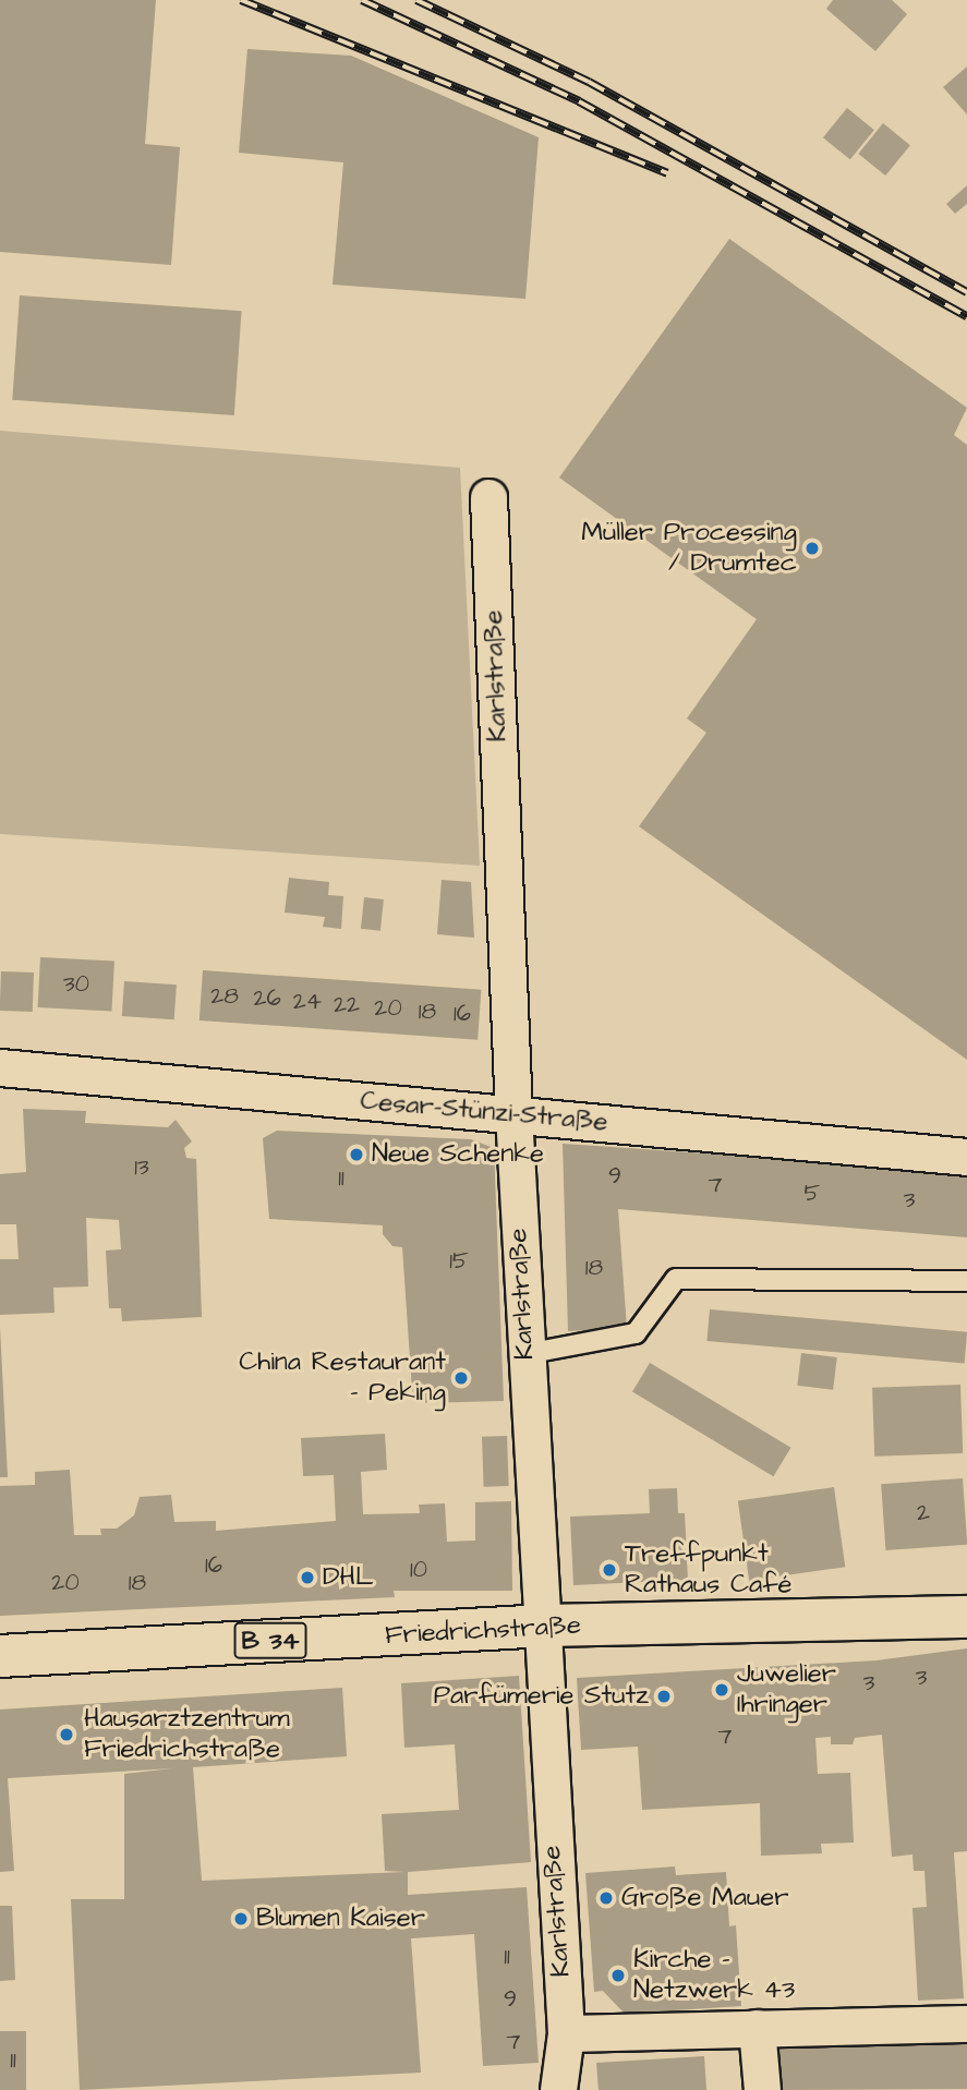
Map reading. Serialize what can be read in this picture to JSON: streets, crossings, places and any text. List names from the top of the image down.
{
  "streets": {
    "main road": ["Friedrichstraße", "B 34"],
    "street": ["Karlstraße", "Cesar-Stünzi-Straße"]
  },
  "crossings": [
    ["Karlstraße", "Cesar-Stünzi-Straße"],
    ["Karlstraße", "Friedrichstraße"]
  ],
  "places": [
    "Müller Processing / Drumtec",
    "Neue Schenke",
    "China Restaurant - Peking",
    "Treffpunkt Rathaus Café",
    "DHL",
    "Juwelier Ihringer",
    "Parfümerie Stutz",
    "Hausarztzentrum Friedrichstraße",
    "Große Mauer",
    "Blumen Kaiser",
    "Kirche - Netzwerk 43"
  ],
  "house_numbers": [
    "30",
    "28",
    "26",
    "24",
    "22",
    "20",
    "18",
    "16",
    "13",
    "9",
    "11",
    "7",
    "5",
    "3",
    "15",
    "18",
    "2",
    "16",
    "10",
    "20",
    "18",
    "3",
    "3",
    "7",
    "11",
    "9",
    "7",
    "11"
  ]
}
